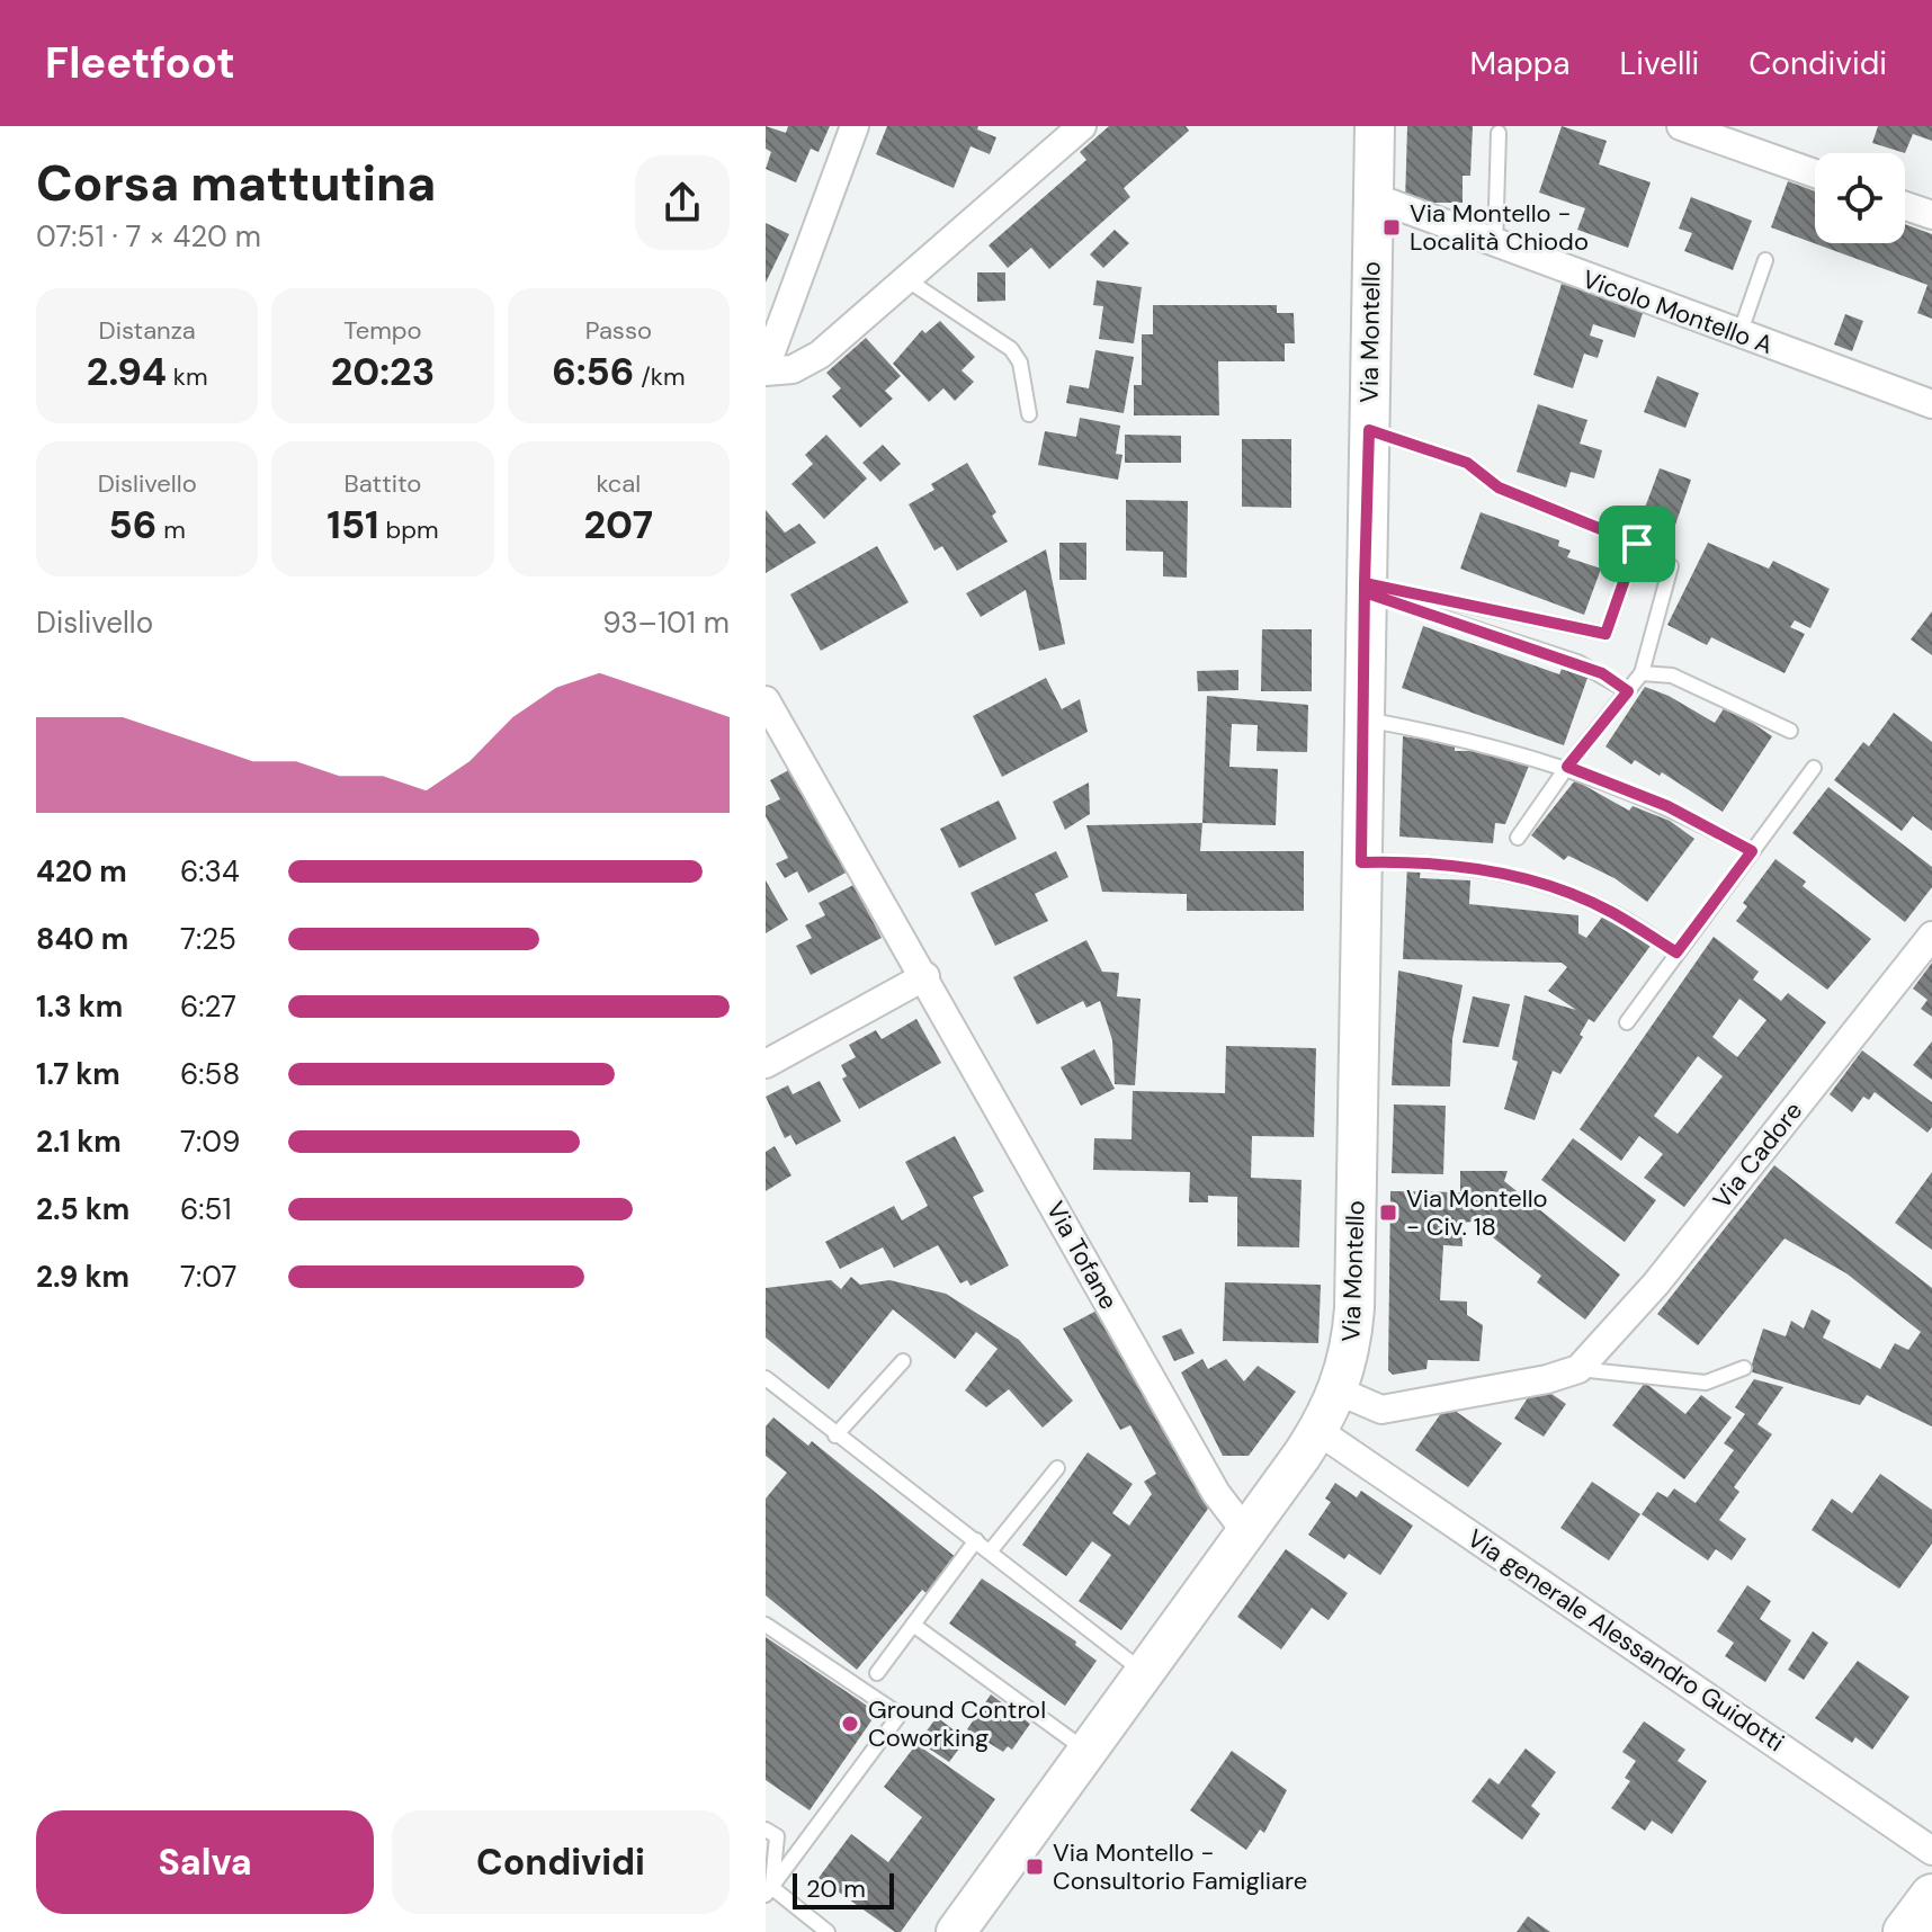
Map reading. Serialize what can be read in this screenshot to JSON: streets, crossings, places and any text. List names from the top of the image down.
{
  "streets": {
    "street": [
      "Vicolo Montello A",
      "Via Montello",
      "Via Cadore",
      "Via Tofane",
      "Via generale Alessandro Guidotti"
    ]
  },
  "crossings": [
    ["Vicolo Montello A", "Via Montello"],
    ["Via Montello", "Via Tofane"],
    ["Via Montello", "Via generale Alessandro Guidotti"]
  ],
  "places": {
    "transit": ["Via Montello - Località Chiodo", "Via Montello - Civ. 18", "Via Montello - Consultorio Famigliare"],
    "other": ["Ground Control Coworking"]
  },
  "scale_bar": "20 m",
  "page": {
    "header": "Fleetfoot",
    "nav": ["Mappa", "Livelli", "Condividi"],
    "heading": ["Corsa mattutina", "07:51 · 7 × 420 m"],
    "stats": [
      ["Distanza", "2.94 km"],
      ["Tempo", "20:23"],
      ["Passo", "6:56 /km"],
      ["Dislivello", "56 m"],
      ["Battito", "151 bpm"],
      ["kcal", "207"]
    ],
    "chart": ["Dislivello", "93–101 m"],
    "list": [
      {
        "name": "420 m",
        "note": "6:34"
      },
      {
        "name": "840 m",
        "note": "7:25"
      },
      {
        "name": "1.3 km",
        "note": "6:27"
      },
      {
        "name": "1.7 km",
        "note": "6:58"
      },
      {
        "name": "2.1 km",
        "note": "7:09"
      },
      {
        "name": "2.5 km",
        "note": "6:51"
      },
      {
        "name": "2.9 km",
        "note": "7:07"
      }
    ],
    "buttons": ["Salva", "Condividi"],
    "scale": "20 m"
  }
}
